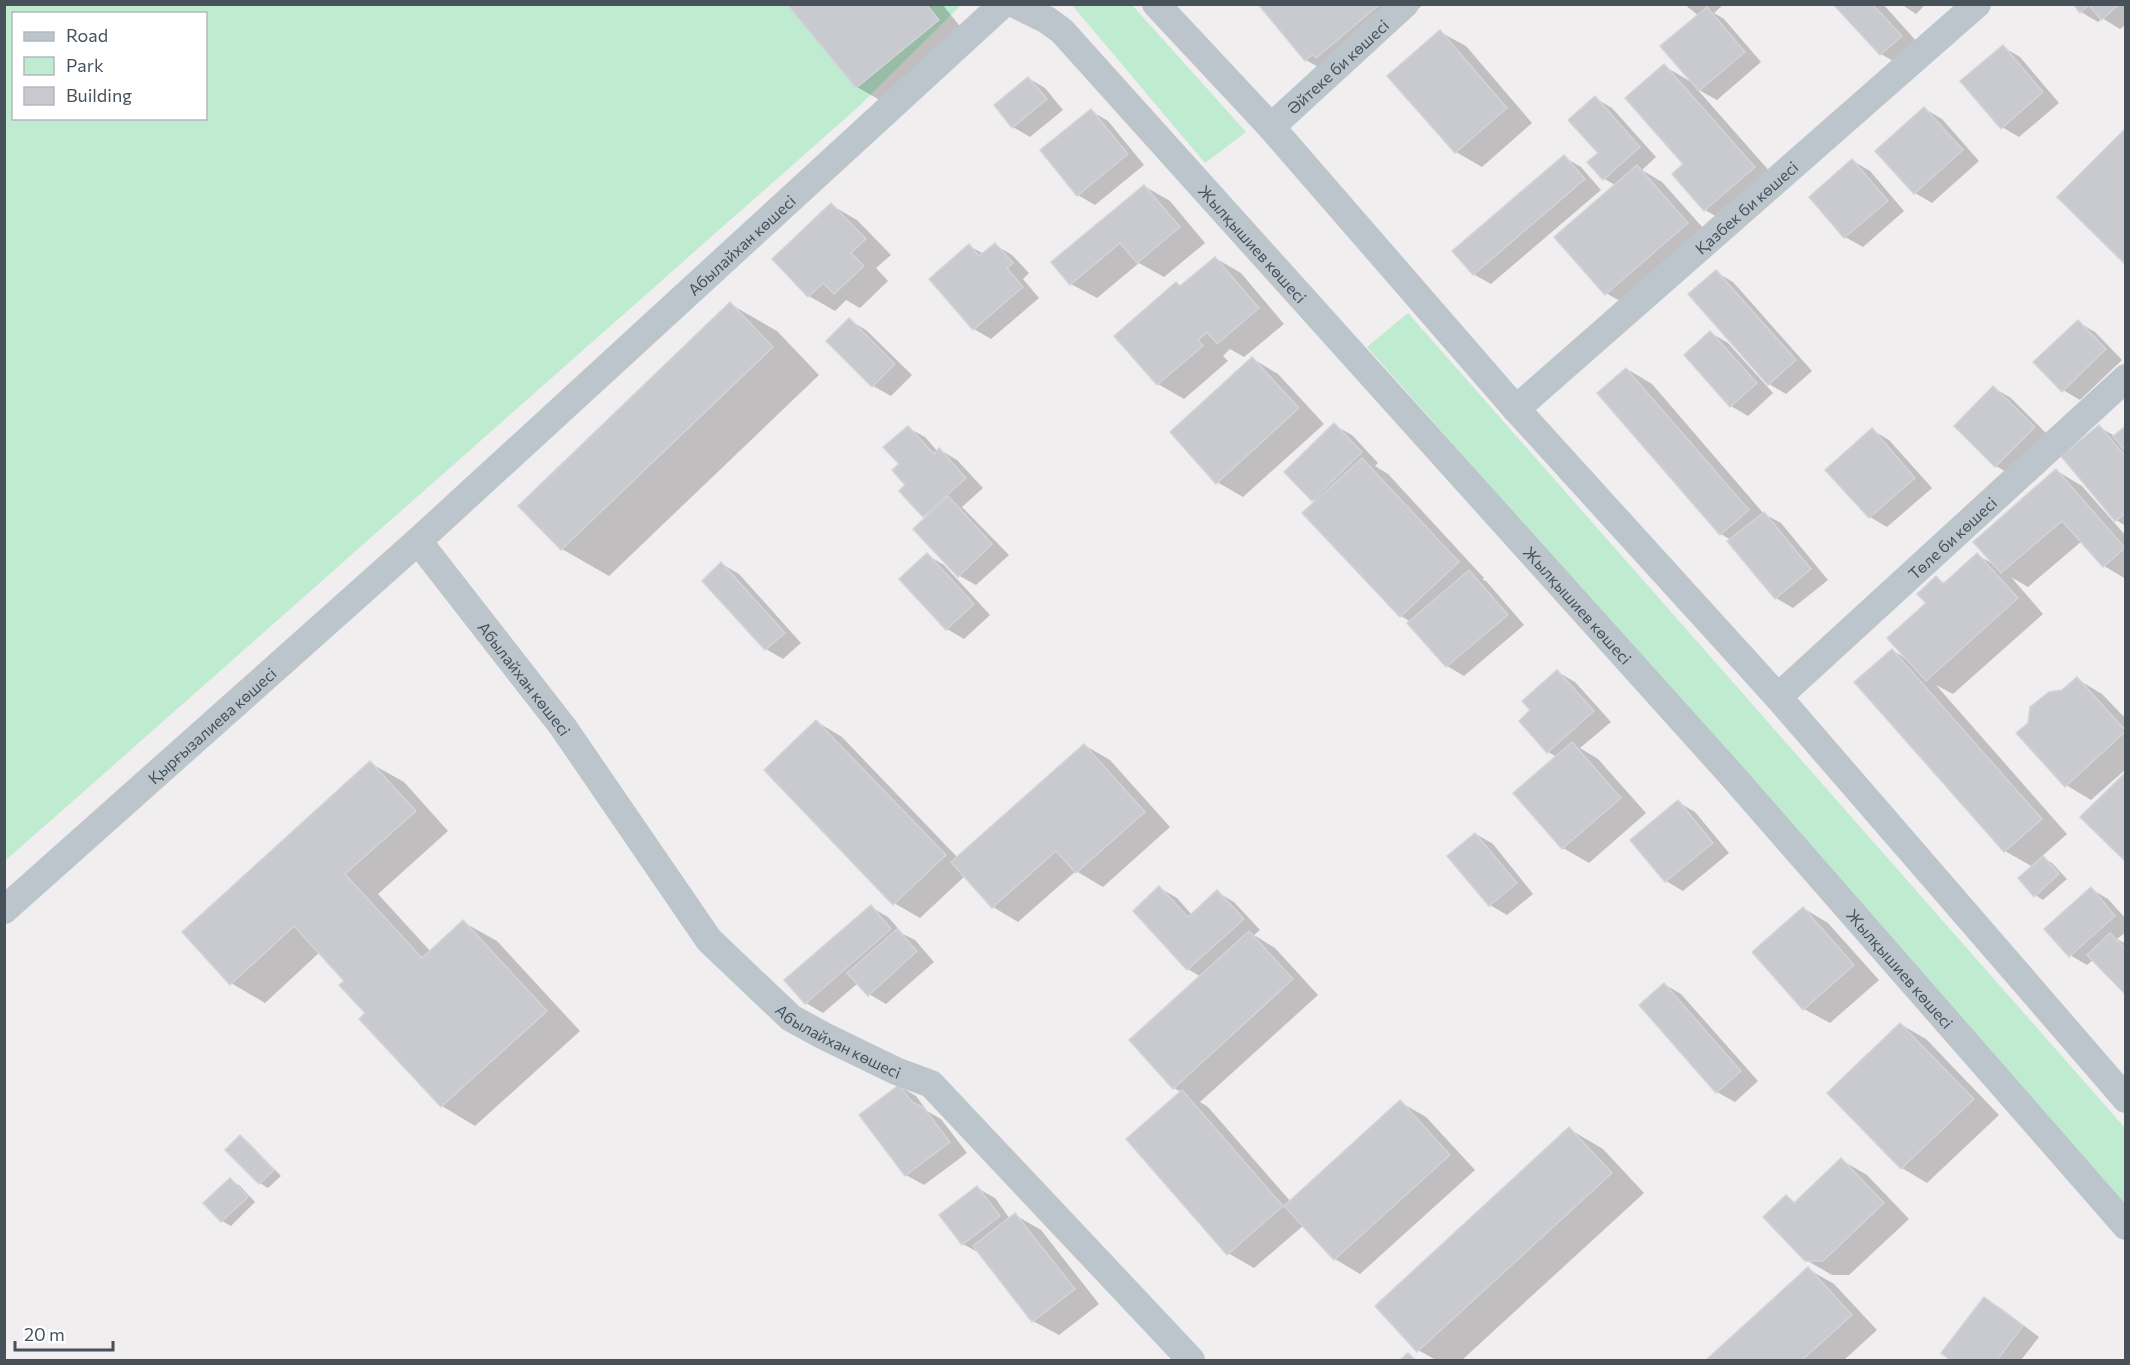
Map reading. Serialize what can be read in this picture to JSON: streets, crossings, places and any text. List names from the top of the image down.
{
  "streets": {
    "street": [
      "Әйтеке би көшесі",
      "Қазбек би көшесі",
      "Жылқышиев көшесі",
      "Абылайхан көшесі",
      "Төле би көшесі",
      "Қырғызалиева көшесі"
    ]
  },
  "crossings": [
    ["Абылайхан көшесі", "Қырғызалиева көшесі"]
  ],
  "legend": ["Road", "Park", "Building"],
  "scale_bar": "20 m"
}
